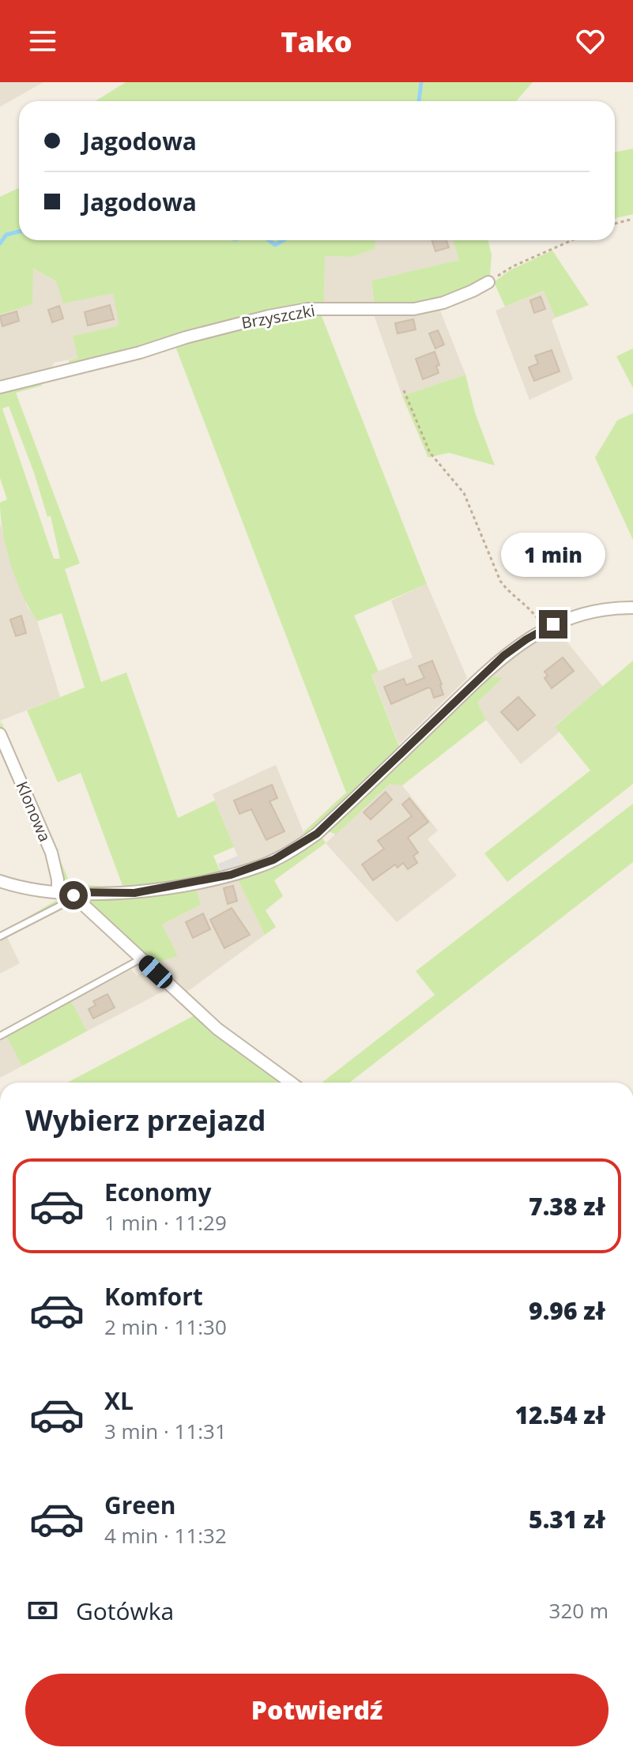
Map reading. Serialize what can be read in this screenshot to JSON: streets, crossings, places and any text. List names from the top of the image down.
{
  "streets": {
    "street": ["Brzyszczki", "Klonowa"]
  },
  "page": {
    "header": "Tako",
    "banner": ["Jagodowa", "Jagodowa"],
    "bubble": "1 min",
    "heading": "Wybierz przejazd",
    "list": [
      {
        "name": "Economy",
        "note": "1 min · 11:29",
        "value": "7.38 zł"
      },
      {
        "name": "Komfort",
        "note": "2 min · 11:30",
        "value": "9.96 zł"
      },
      {
        "name": "XL",
        "note": "3 min · 11:31",
        "value": "12.54 zł"
      },
      {
        "name": "Green",
        "note": "4 min · 11:32",
        "value": "5.31 zł"
      }
    ],
    "pay": ["Gotówka", "320 m"],
    "buttons": "Potwierdź"
  }
}
